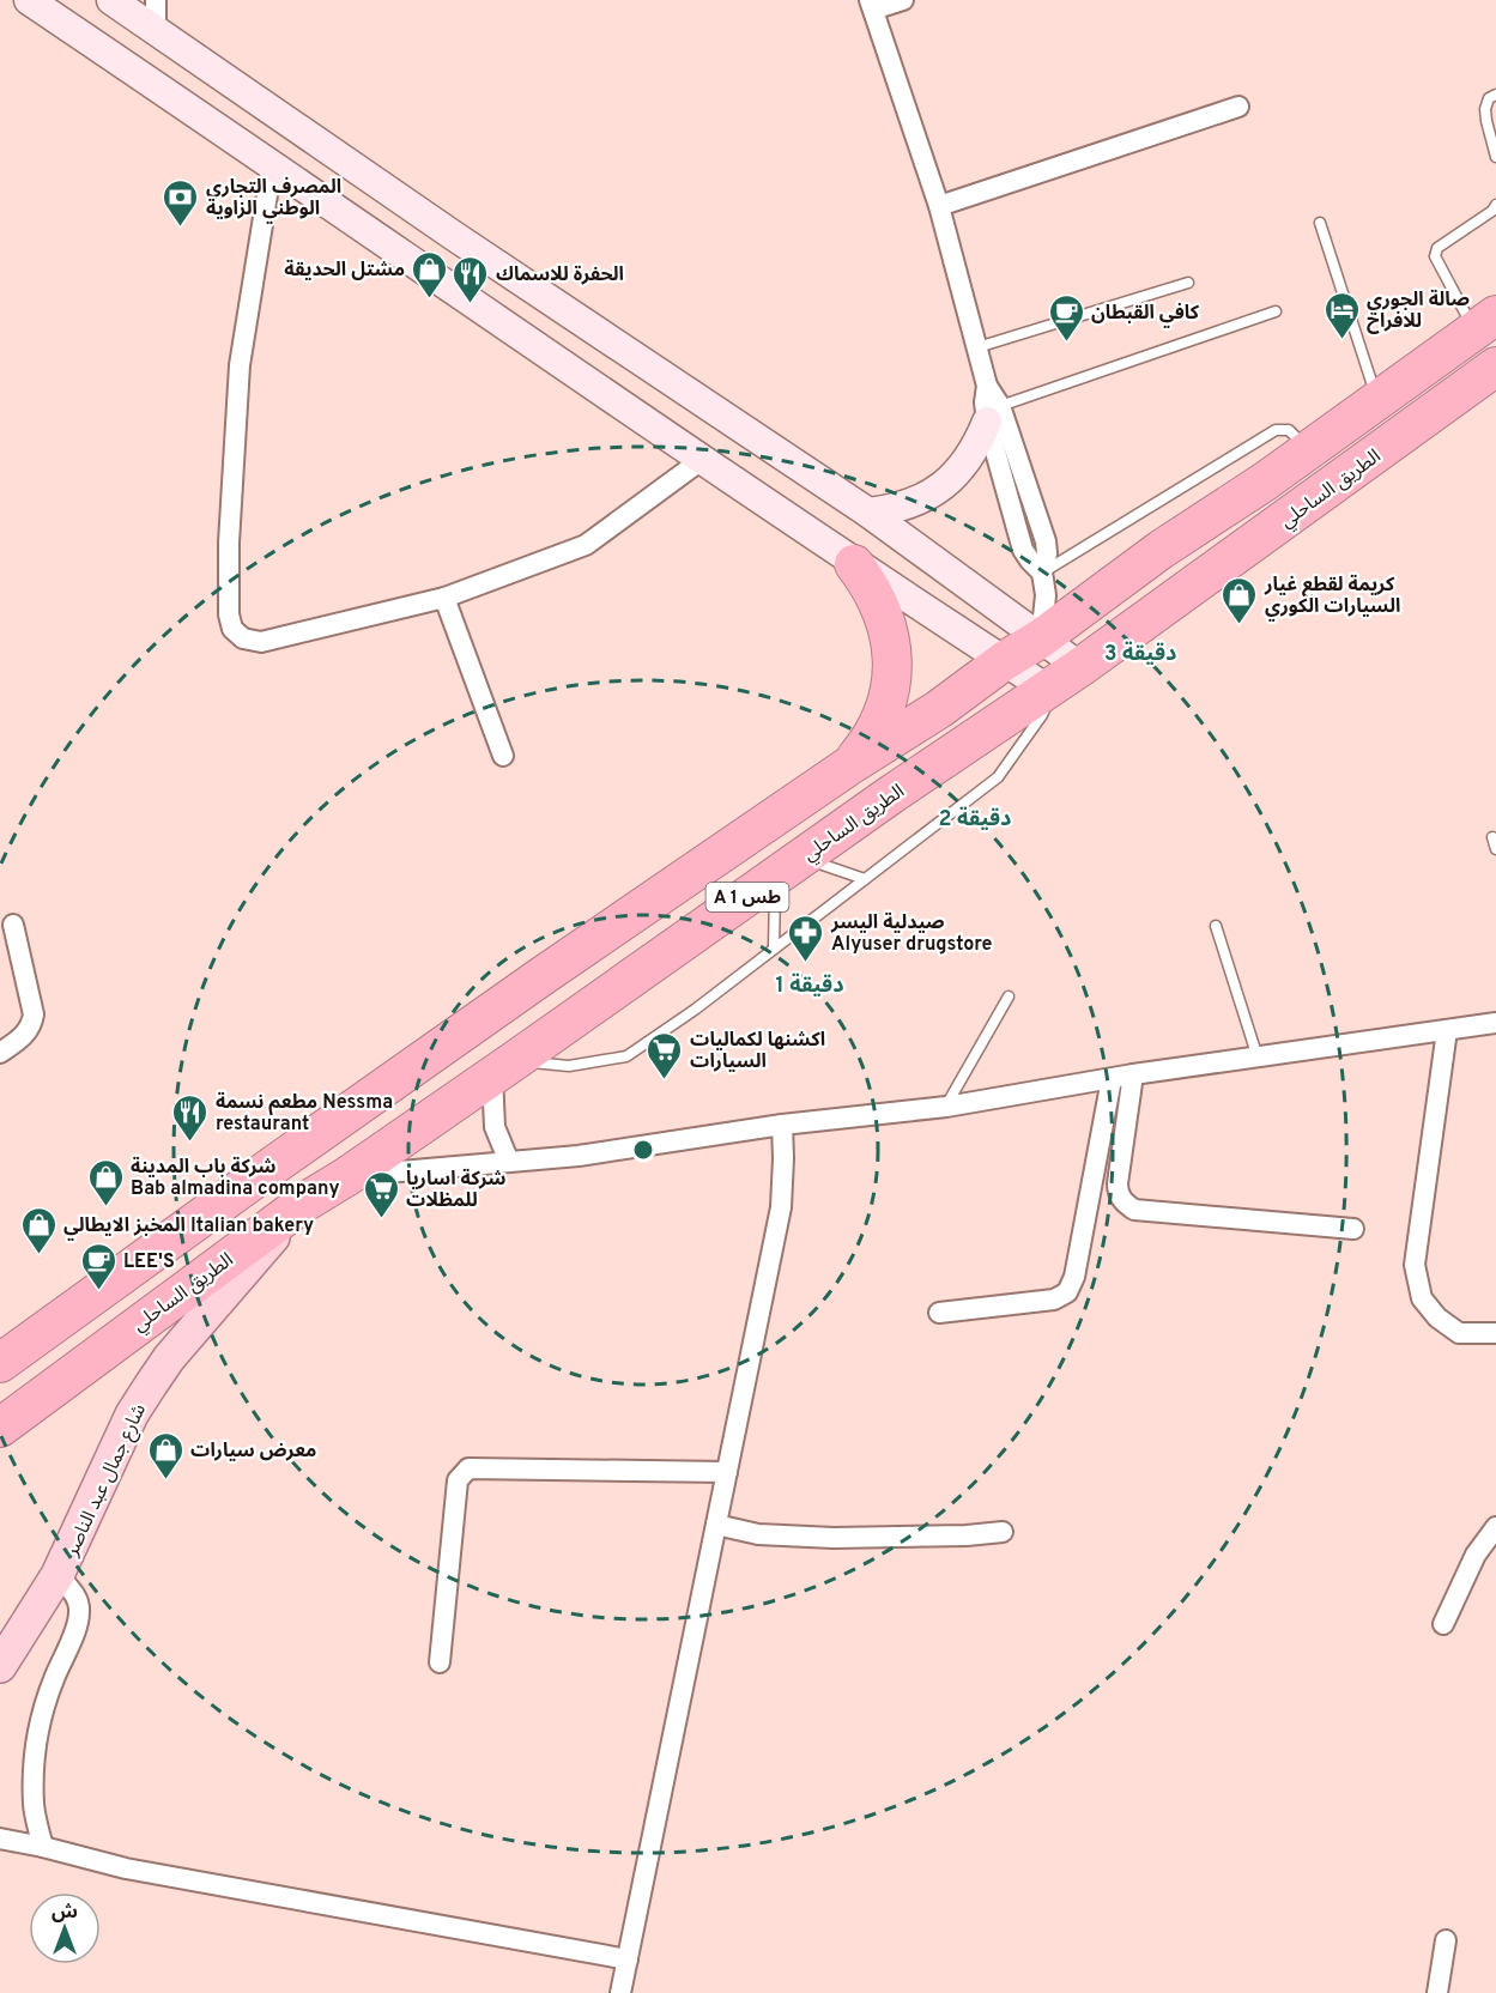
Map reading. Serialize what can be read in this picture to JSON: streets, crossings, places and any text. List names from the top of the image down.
{
  "streets": {
    "highway": ["الطريق الساحلي", "A 1 طس"],
    "main road": ["شارع جمال عبد الناصر"]
  },
  "crossings": [
    ["الطريق الساحلي", "شارع جمال عبد الناصر"]
  ],
  "places": {
    "bank": ["المصرف التجاري الوطني الزاوية"],
    "shop": [
      "مشتل الحديقة",
      "كريمة لقطع غيار السيارات الكوري",
      "شركة باب المدينة Bab almadina company",
      "المخبز الايطالي Italian bakery",
      "معرض سيارات"
    ],
    "restaurant": ["الحفرة للاسماك", "مطعم نسمة Nessma restaurant"],
    "hotel": ["صالة الجوري للافراح"],
    "cafe": ["كافي القبطان", "LEE'S"],
    "pharmacy": ["صيدلية اليسر Alyuser drugstore"],
    "supermarket": ["اكشنها لكماليات السيارات", "شركة اساريا للمظلات"]
  },
  "north": "top",
  "rings": ["3 دقيقة", "2 دقيقة", "1 دقيقة"]
}
